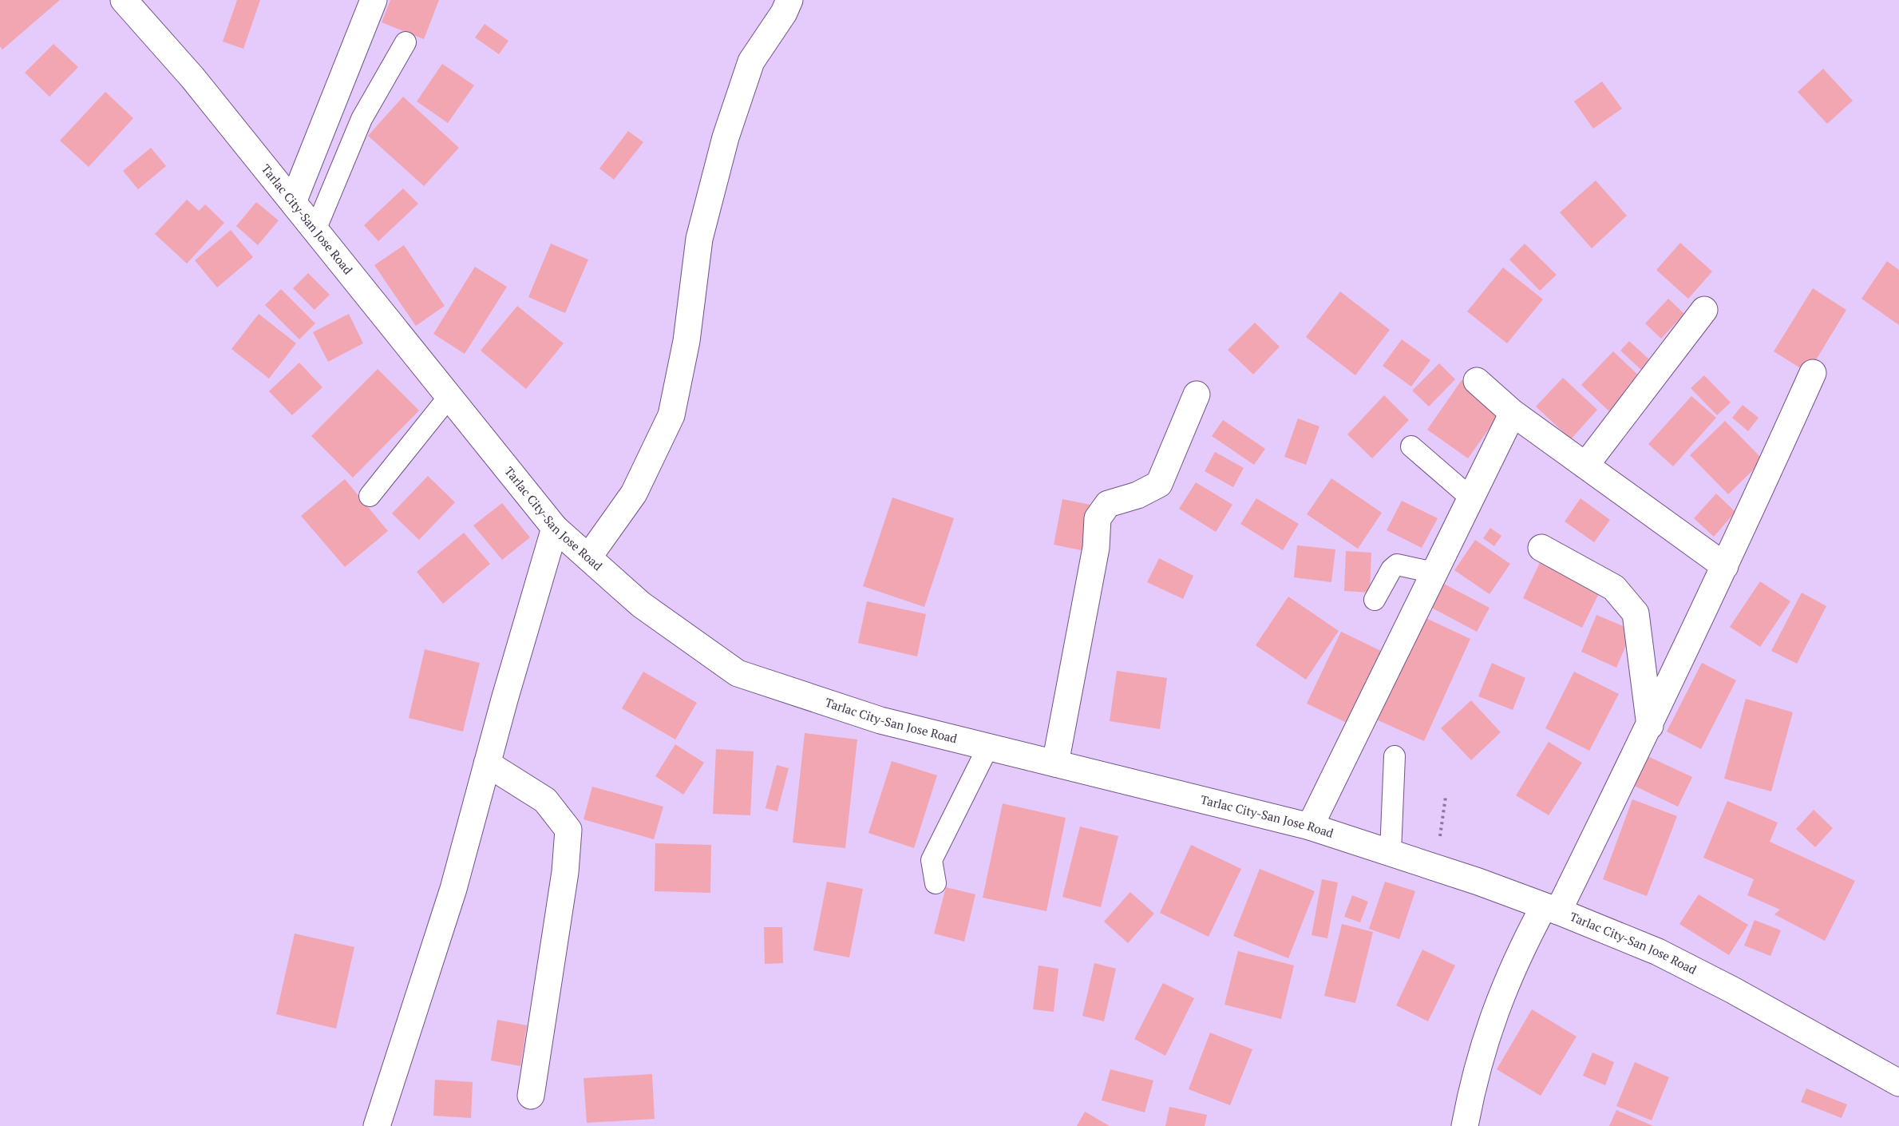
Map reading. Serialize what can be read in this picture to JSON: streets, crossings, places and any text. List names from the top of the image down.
{
  "streets": {
    "street": ["Tarlac City-San Jose Road"]
  }
}
